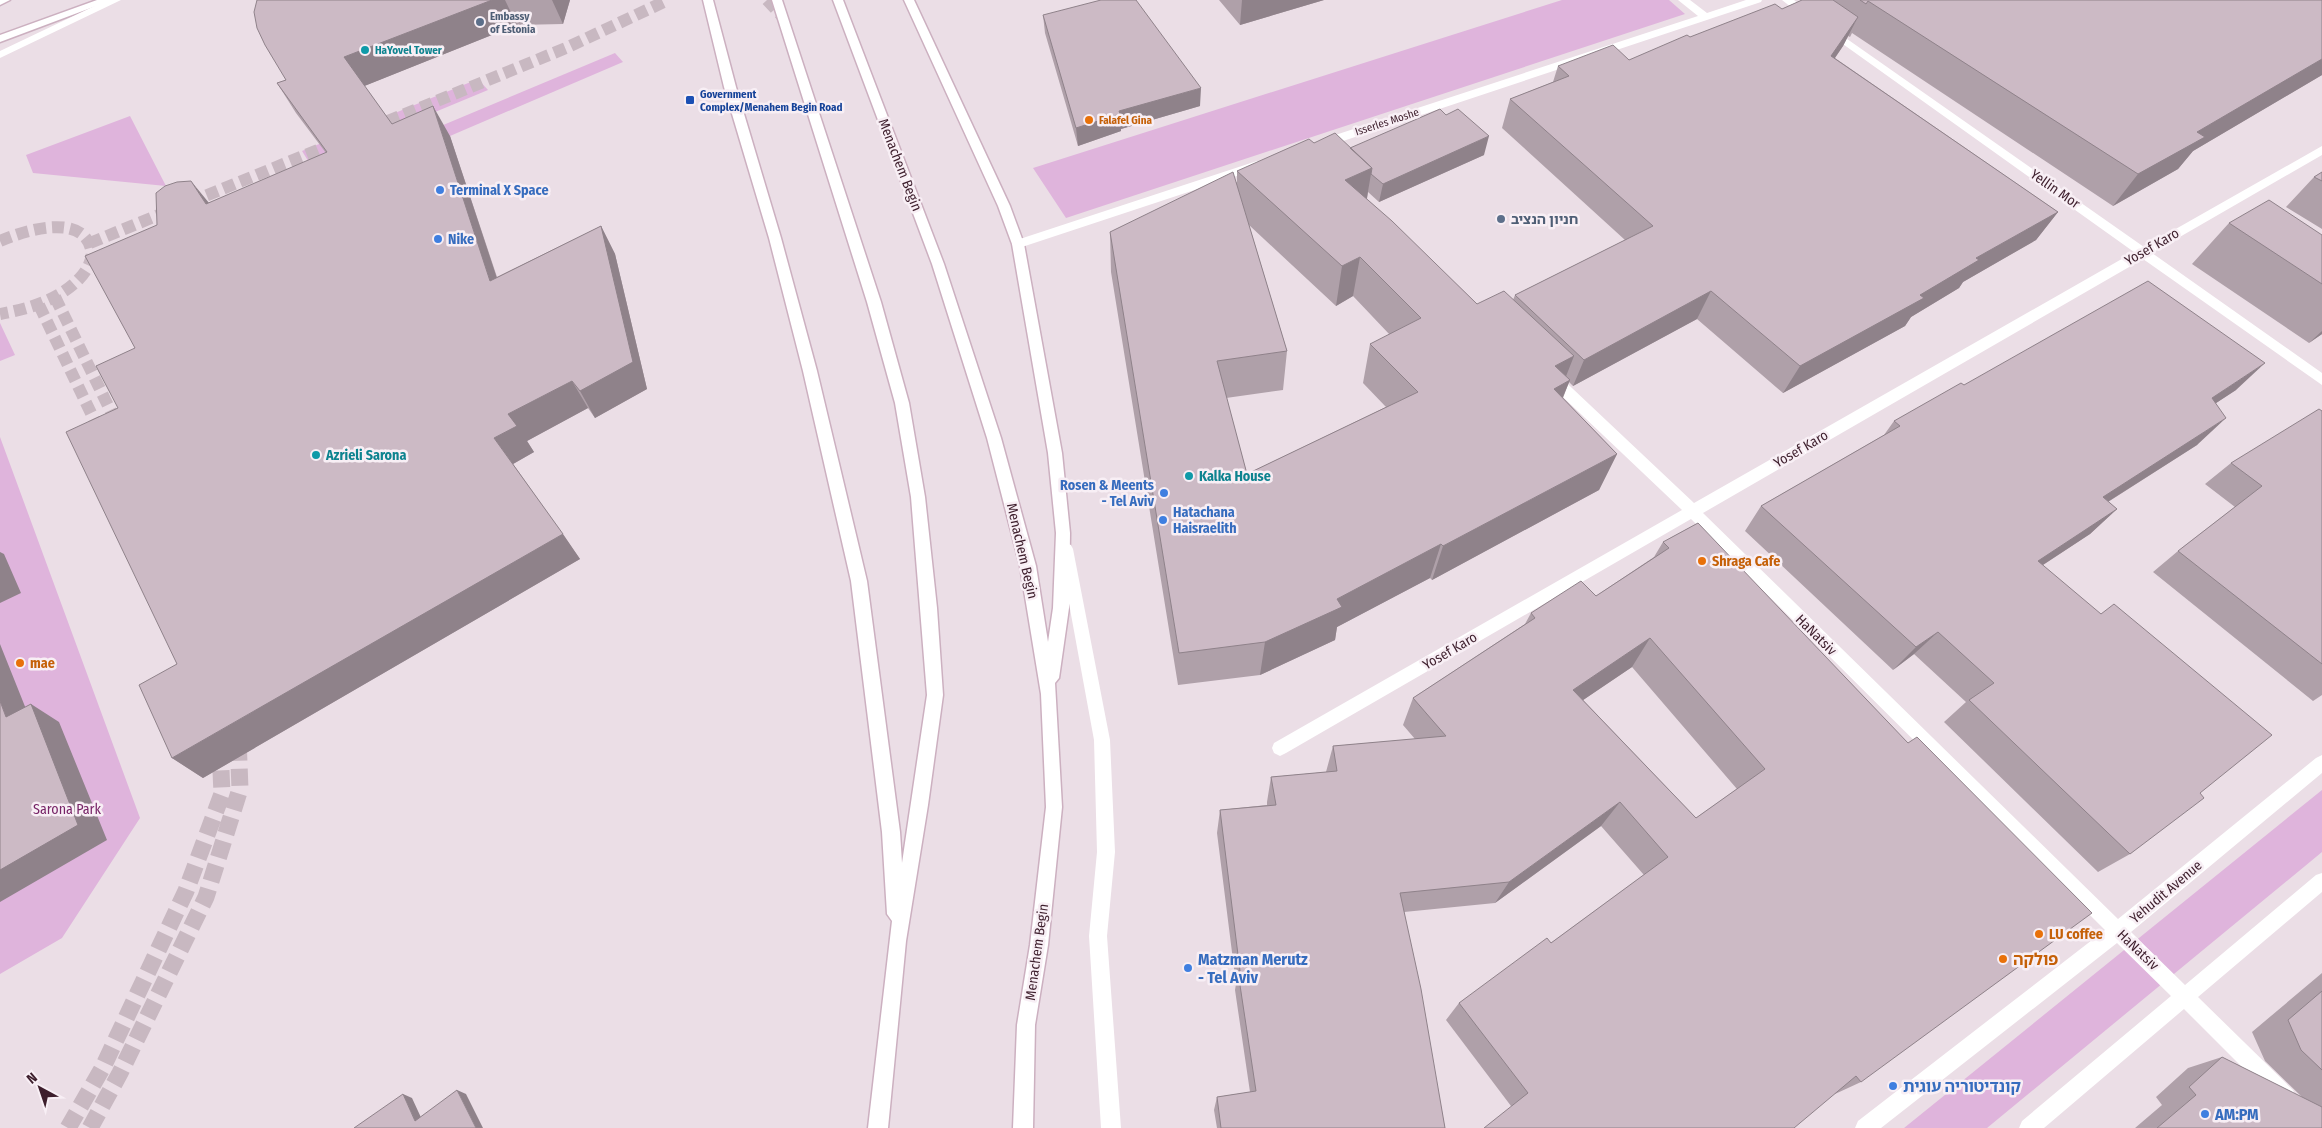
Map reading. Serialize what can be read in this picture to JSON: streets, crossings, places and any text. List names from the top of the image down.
{
  "streets": {
    "main road": [
      "Isserles Moshe",
      "Menachem Begin",
      "Yellin Mor",
      "Yosef Karo",
      "HaNatsiv",
      "Yehudit Avenue"
    ]
  },
  "crossings": [
    ["Yellin Mor", "Yosef Karo"],
    ["Yosef Karo", "HaNatsiv"],
    ["HaNatsiv", "Yehudit Avenue"]
  ],
  "parks": ["Sarona Park"],
  "places": {
    "other": [
      "Embassy of Estonia",
      "HaYovel Tower",
      "Falafel Gina",
      "Terminal X Space",
      "חניון הנציב",
      "Nike",
      "Azrieli Sarona",
      "Kalka House",
      "Rosen & Meents - Tel Aviv",
      "Hatachana Haisraelith",
      "Shraga Cafe",
      "mae",
      "LU coffee",
      "פולקה",
      "Matzman Merutz - Tel Aviv",
      "קונדיטוריה עוגית",
      "AM:PM"
    ],
    "transit": ["Government Complex/Menahem Begin Road"]
  },
  "north": "top left"
}
